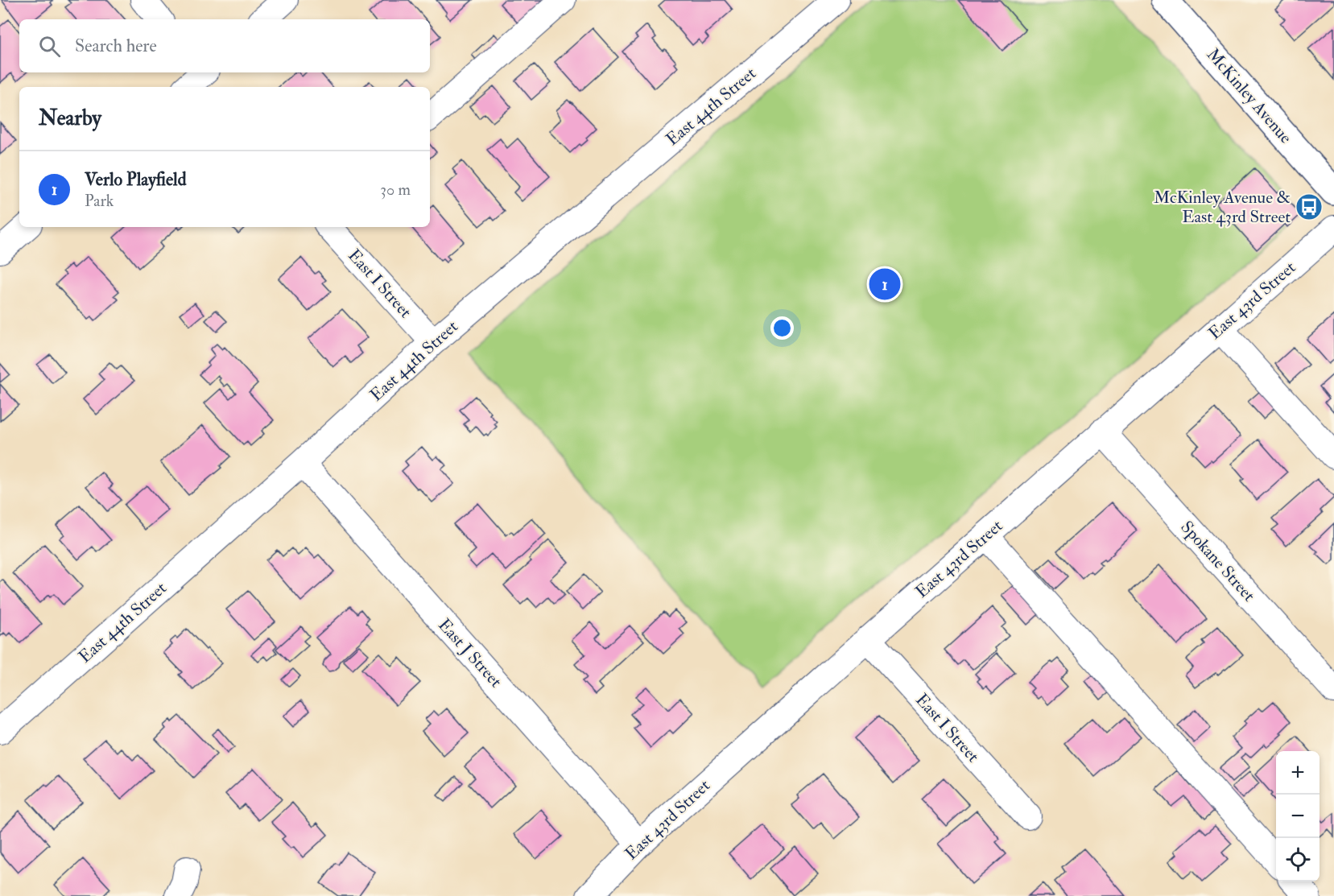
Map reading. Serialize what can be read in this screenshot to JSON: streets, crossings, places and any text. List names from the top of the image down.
{
  "streets": {
    "main road": ["McKinley Avenue"],
    "street": [
      "East 44th Street",
      "East I Street",
      "East 43rd Street",
      "Spokane Street",
      "East J Street"
    ]
  },
  "crossings": [
    ["East 44th Street", "East I Street"],
    ["East 44th Street", "East J Street"],
    ["East I Street", "East 43rd Street"],
    ["East 43rd Street", "Spokane Street"],
    ["East 43rd Street", "East J Street"]
  ],
  "places": {
    "bus stop": ["McKinley Avenue & East 43rd Street"]
  },
  "page": {
    "search": "Search here",
    "heading": "Nearby",
    "list": [
      {
        "mark": "1",
        "name": "Verlo Playfield",
        "note": "Park",
        "value": "30 m"
      }
    ],
    "pins": "1",
    "map_buttons": ["+", "−"]
  }
}
